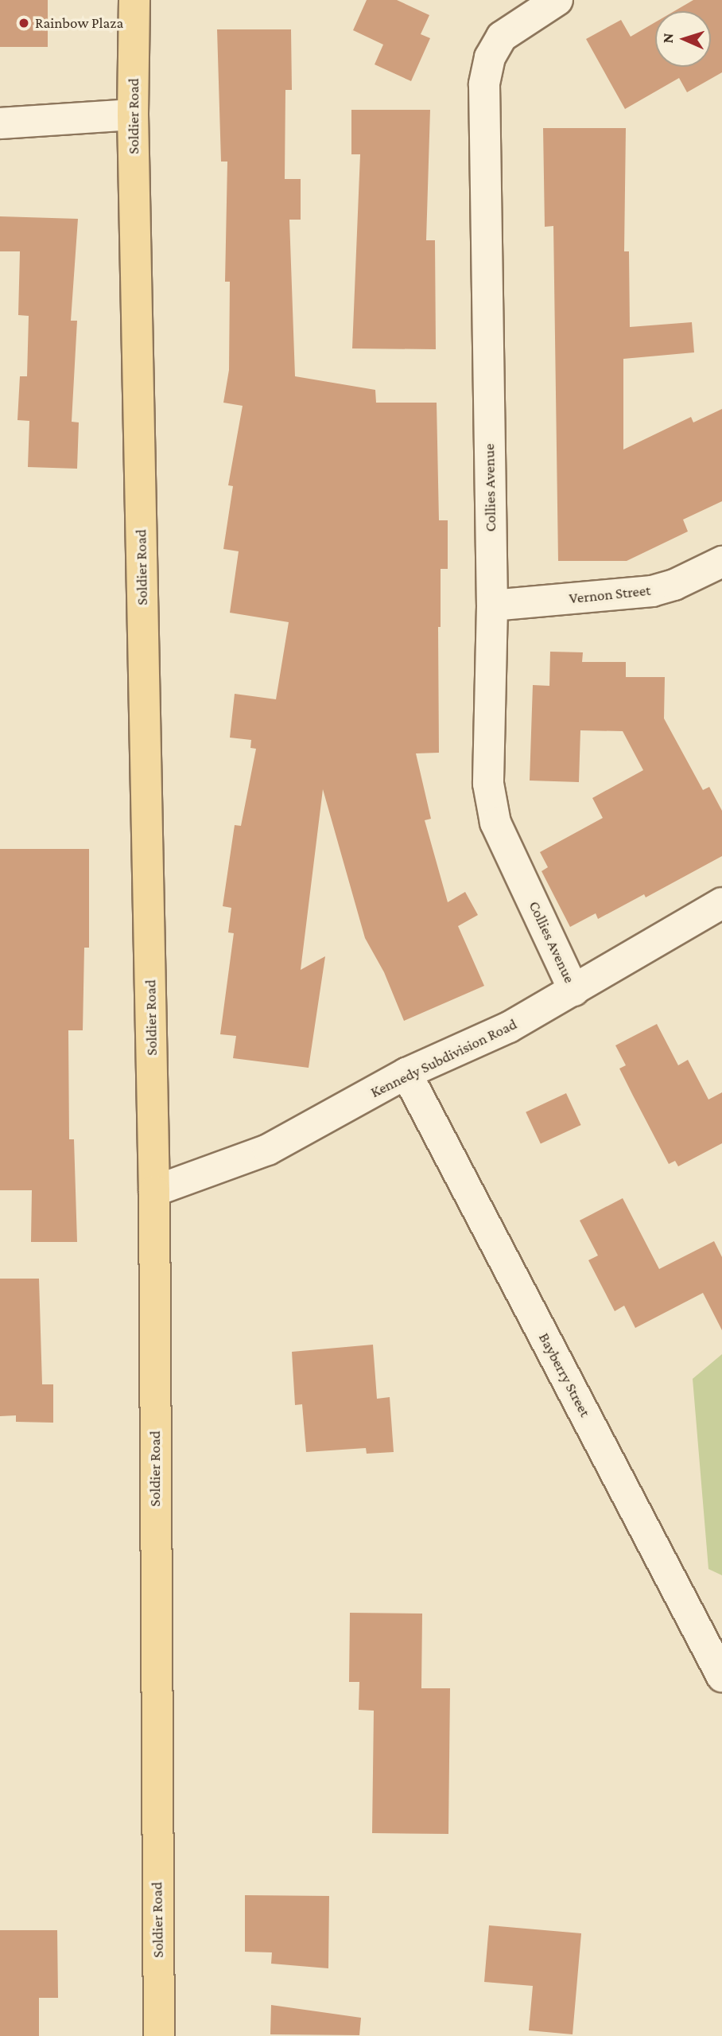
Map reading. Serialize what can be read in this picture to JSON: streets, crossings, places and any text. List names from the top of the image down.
{
  "streets": {
    "main road": ["Soldier Road"],
    "street": [
      "Collies Avenue",
      "Vernon Street",
      "Kennedy Subdivision Road",
      "Bayberry Street"
    ]
  },
  "crossings": [
    ["Soldier Road", "Kennedy Subdivision Road"],
    ["Collies Avenue", "Vernon Street"],
    ["Collies Avenue", "Kennedy Subdivision Road"],
    ["Kennedy Subdivision Road", "Bayberry Street"]
  ],
  "places": ["Rainbow Plaza"],
  "north": "left"
}
